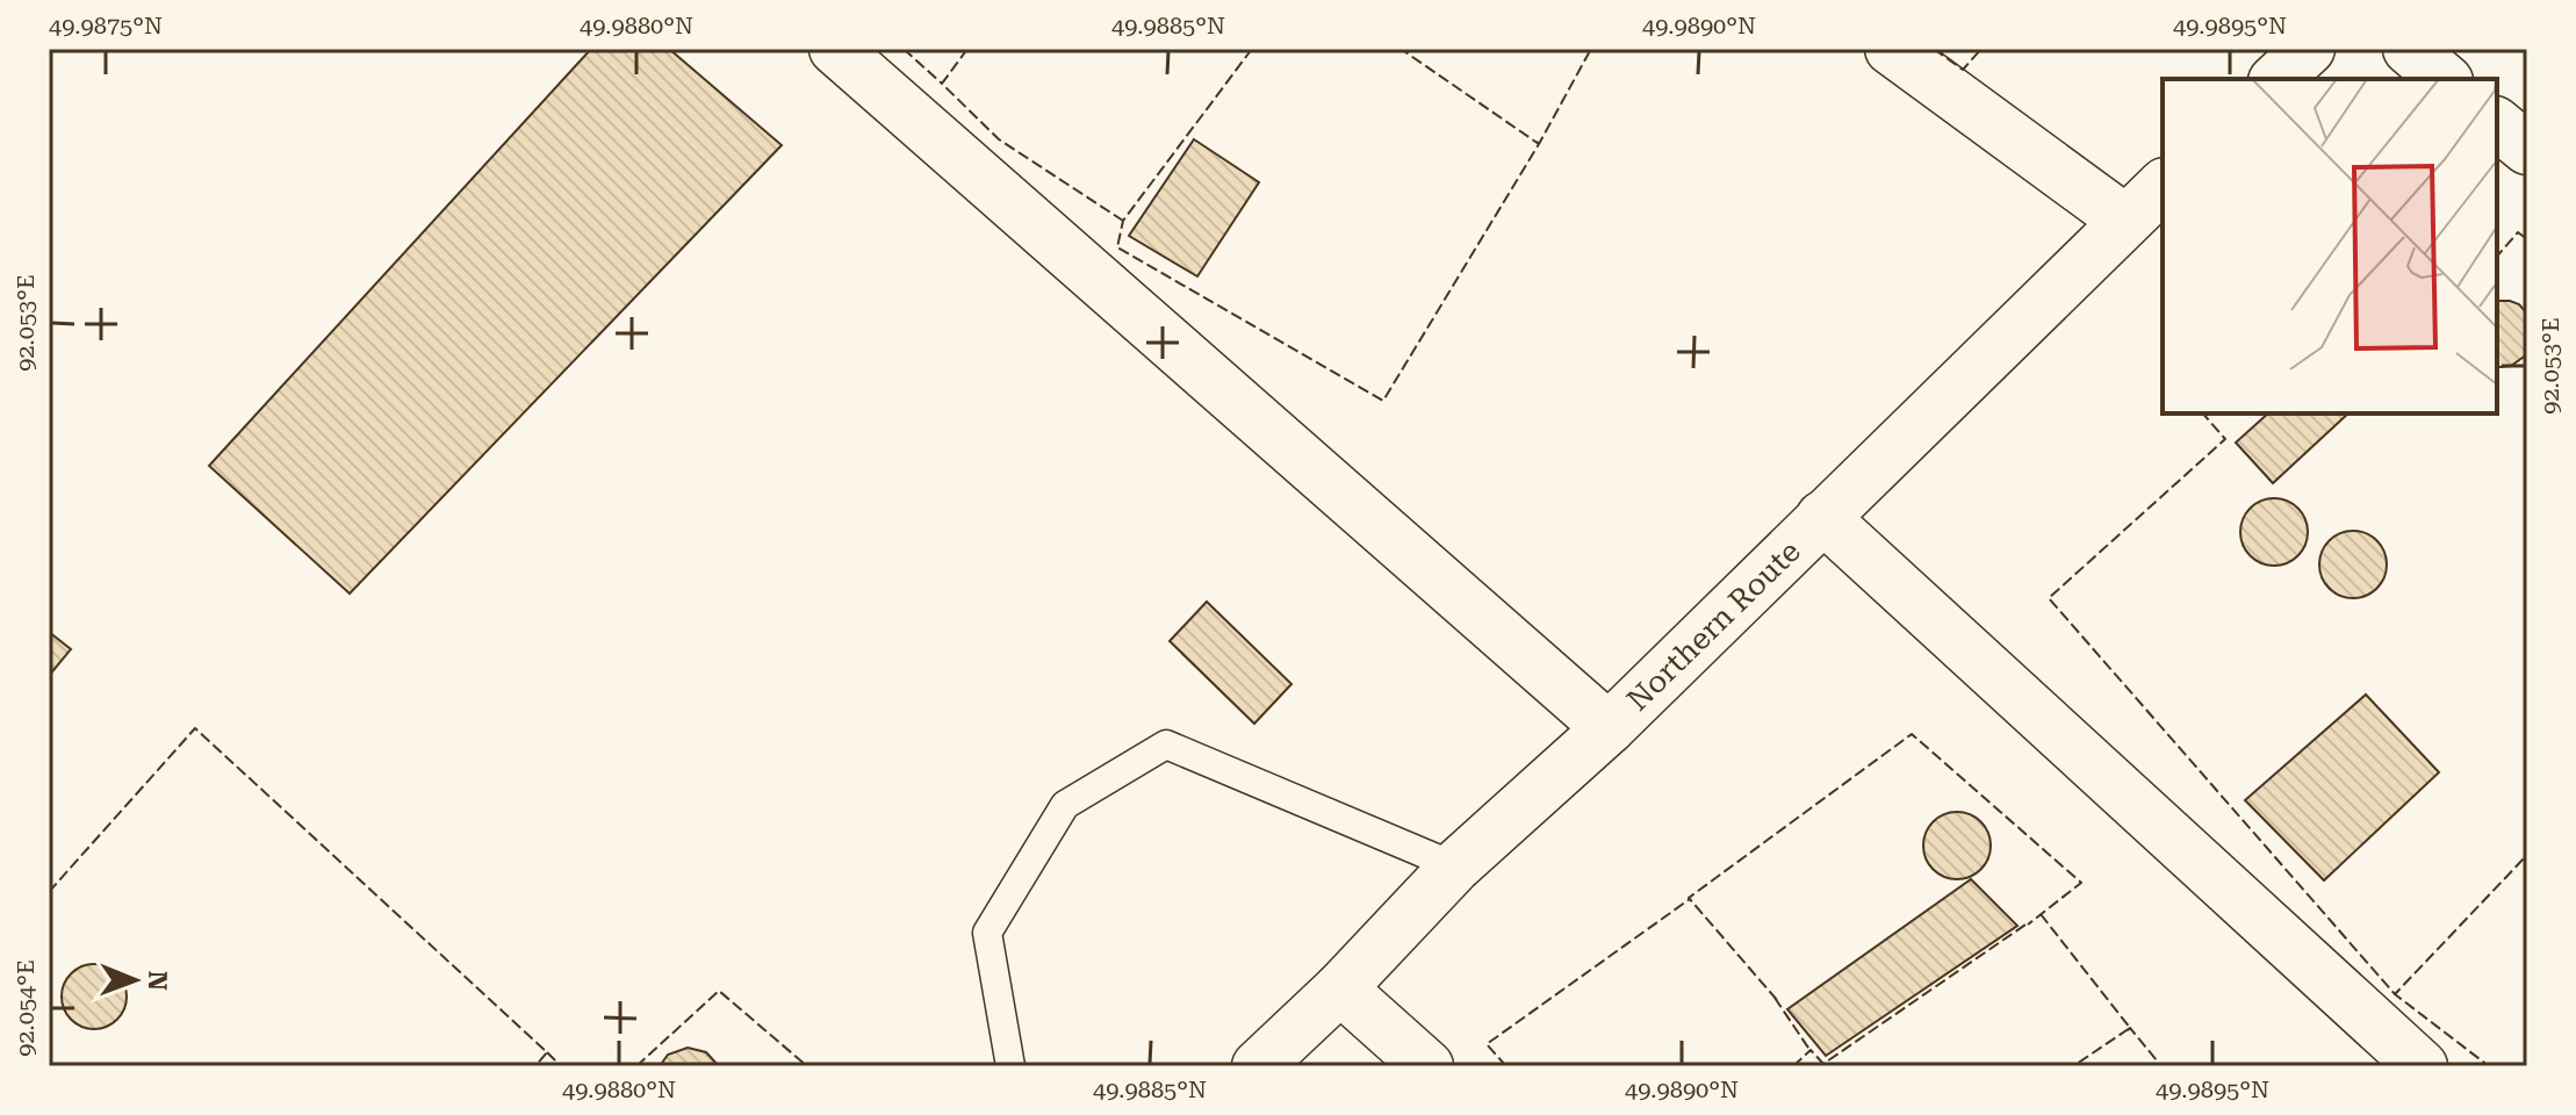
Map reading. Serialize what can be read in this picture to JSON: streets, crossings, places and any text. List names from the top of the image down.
{
  "streets": {
    "main road": ["Northern Route"]
  },
  "north": "right",
  "coordinates": [
    "49.9875°N",
    "49.9880°N",
    "49.9885°N",
    "49.9890°N",
    "49.9895°N",
    "92.053°E",
    "92.054°E"
  ]
}
